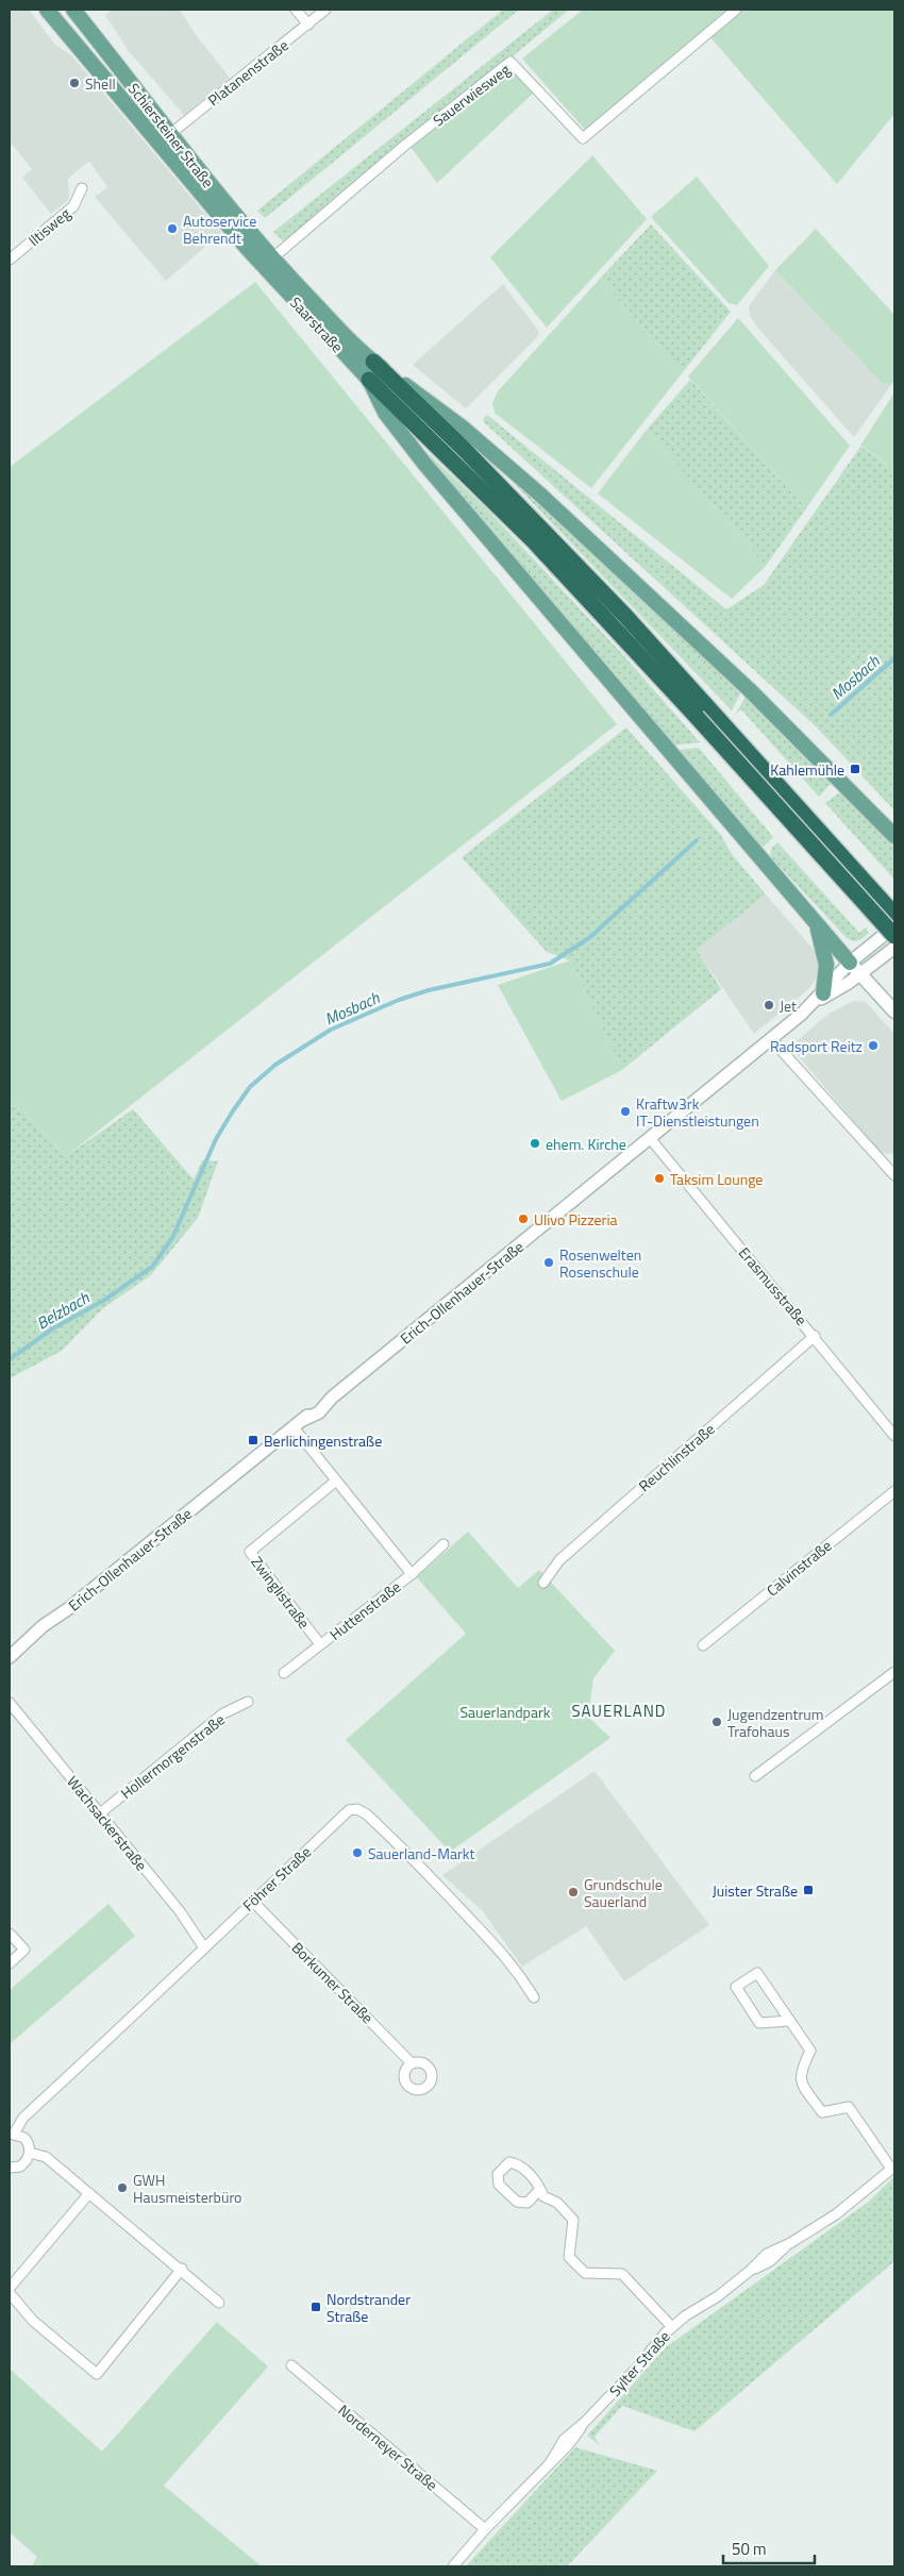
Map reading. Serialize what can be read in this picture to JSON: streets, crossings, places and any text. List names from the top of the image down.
{
  "streets": {
    "main road": ["Schiersteiner Straße", "Saarstraße"],
    "street": [
      "Platanenstraße",
      "Sauerwiesweg",
      "Iltisweg",
      "Erasmusstraße",
      "Erich-Ollenhauer-Straße",
      "Reuchlinstraße",
      "Calvinstraße",
      "Zwinglistraße",
      "Huttenstraße",
      "Hollermorgenstraße",
      "Wachsackerstraße",
      "Föhrer Straße",
      "Borkumer Straße",
      "Sylter Straße",
      "Norderneyer Straße"
    ]
  },
  "crossings": [
    ["Platanenstraße", "Schiersteiner Straße"],
    ["Sauerwiesweg", "Schiersteiner Straße"],
    ["Sauerwiesweg", "Saarstraße"],
    ["Schiersteiner Straße", "Saarstraße"],
    ["Saarstraße", "Erich-Ollenhauer-Straße"],
    ["Erasmusstraße", "Erich-Ollenhauer-Straße"],
    ["Erasmusstraße", "Reuchlinstraße"],
    ["Zwinglistraße", "Huttenstraße"],
    ["Hollermorgenstraße", "Wachsackerstraße"],
    ["Wachsackerstraße", "Föhrer Straße"],
    ["Föhrer Straße", "Borkumer Straße"],
    ["Sylter Straße", "Norderneyer Straße"]
  ],
  "districts": ["SAUERLAND"],
  "water": ["Mosbach", "Belzbach"],
  "parks": ["Sauerlandpark"],
  "places": {
    "other": [
      "Shell",
      "Autoservice Behrendt",
      "Jet",
      "Radsport Reitz",
      "Kraftw3rk IT-Dienstleistungen",
      "ehem. Kirche",
      "Taksim Lounge",
      "Ulivo Pizzeria",
      "Rosenwelten Rosenschule",
      "Jugendzentrum Trafohaus",
      "Sauerland-Markt",
      "Grundschule Sauerland",
      "GWH Hausmeisterbüro"
    ],
    "transit": [
      "Kahlemühle",
      "Berlichingenstraße",
      "Juister Straße",
      "Nordstrander Straße"
    ]
  },
  "scale_bar": "50 m"
}
